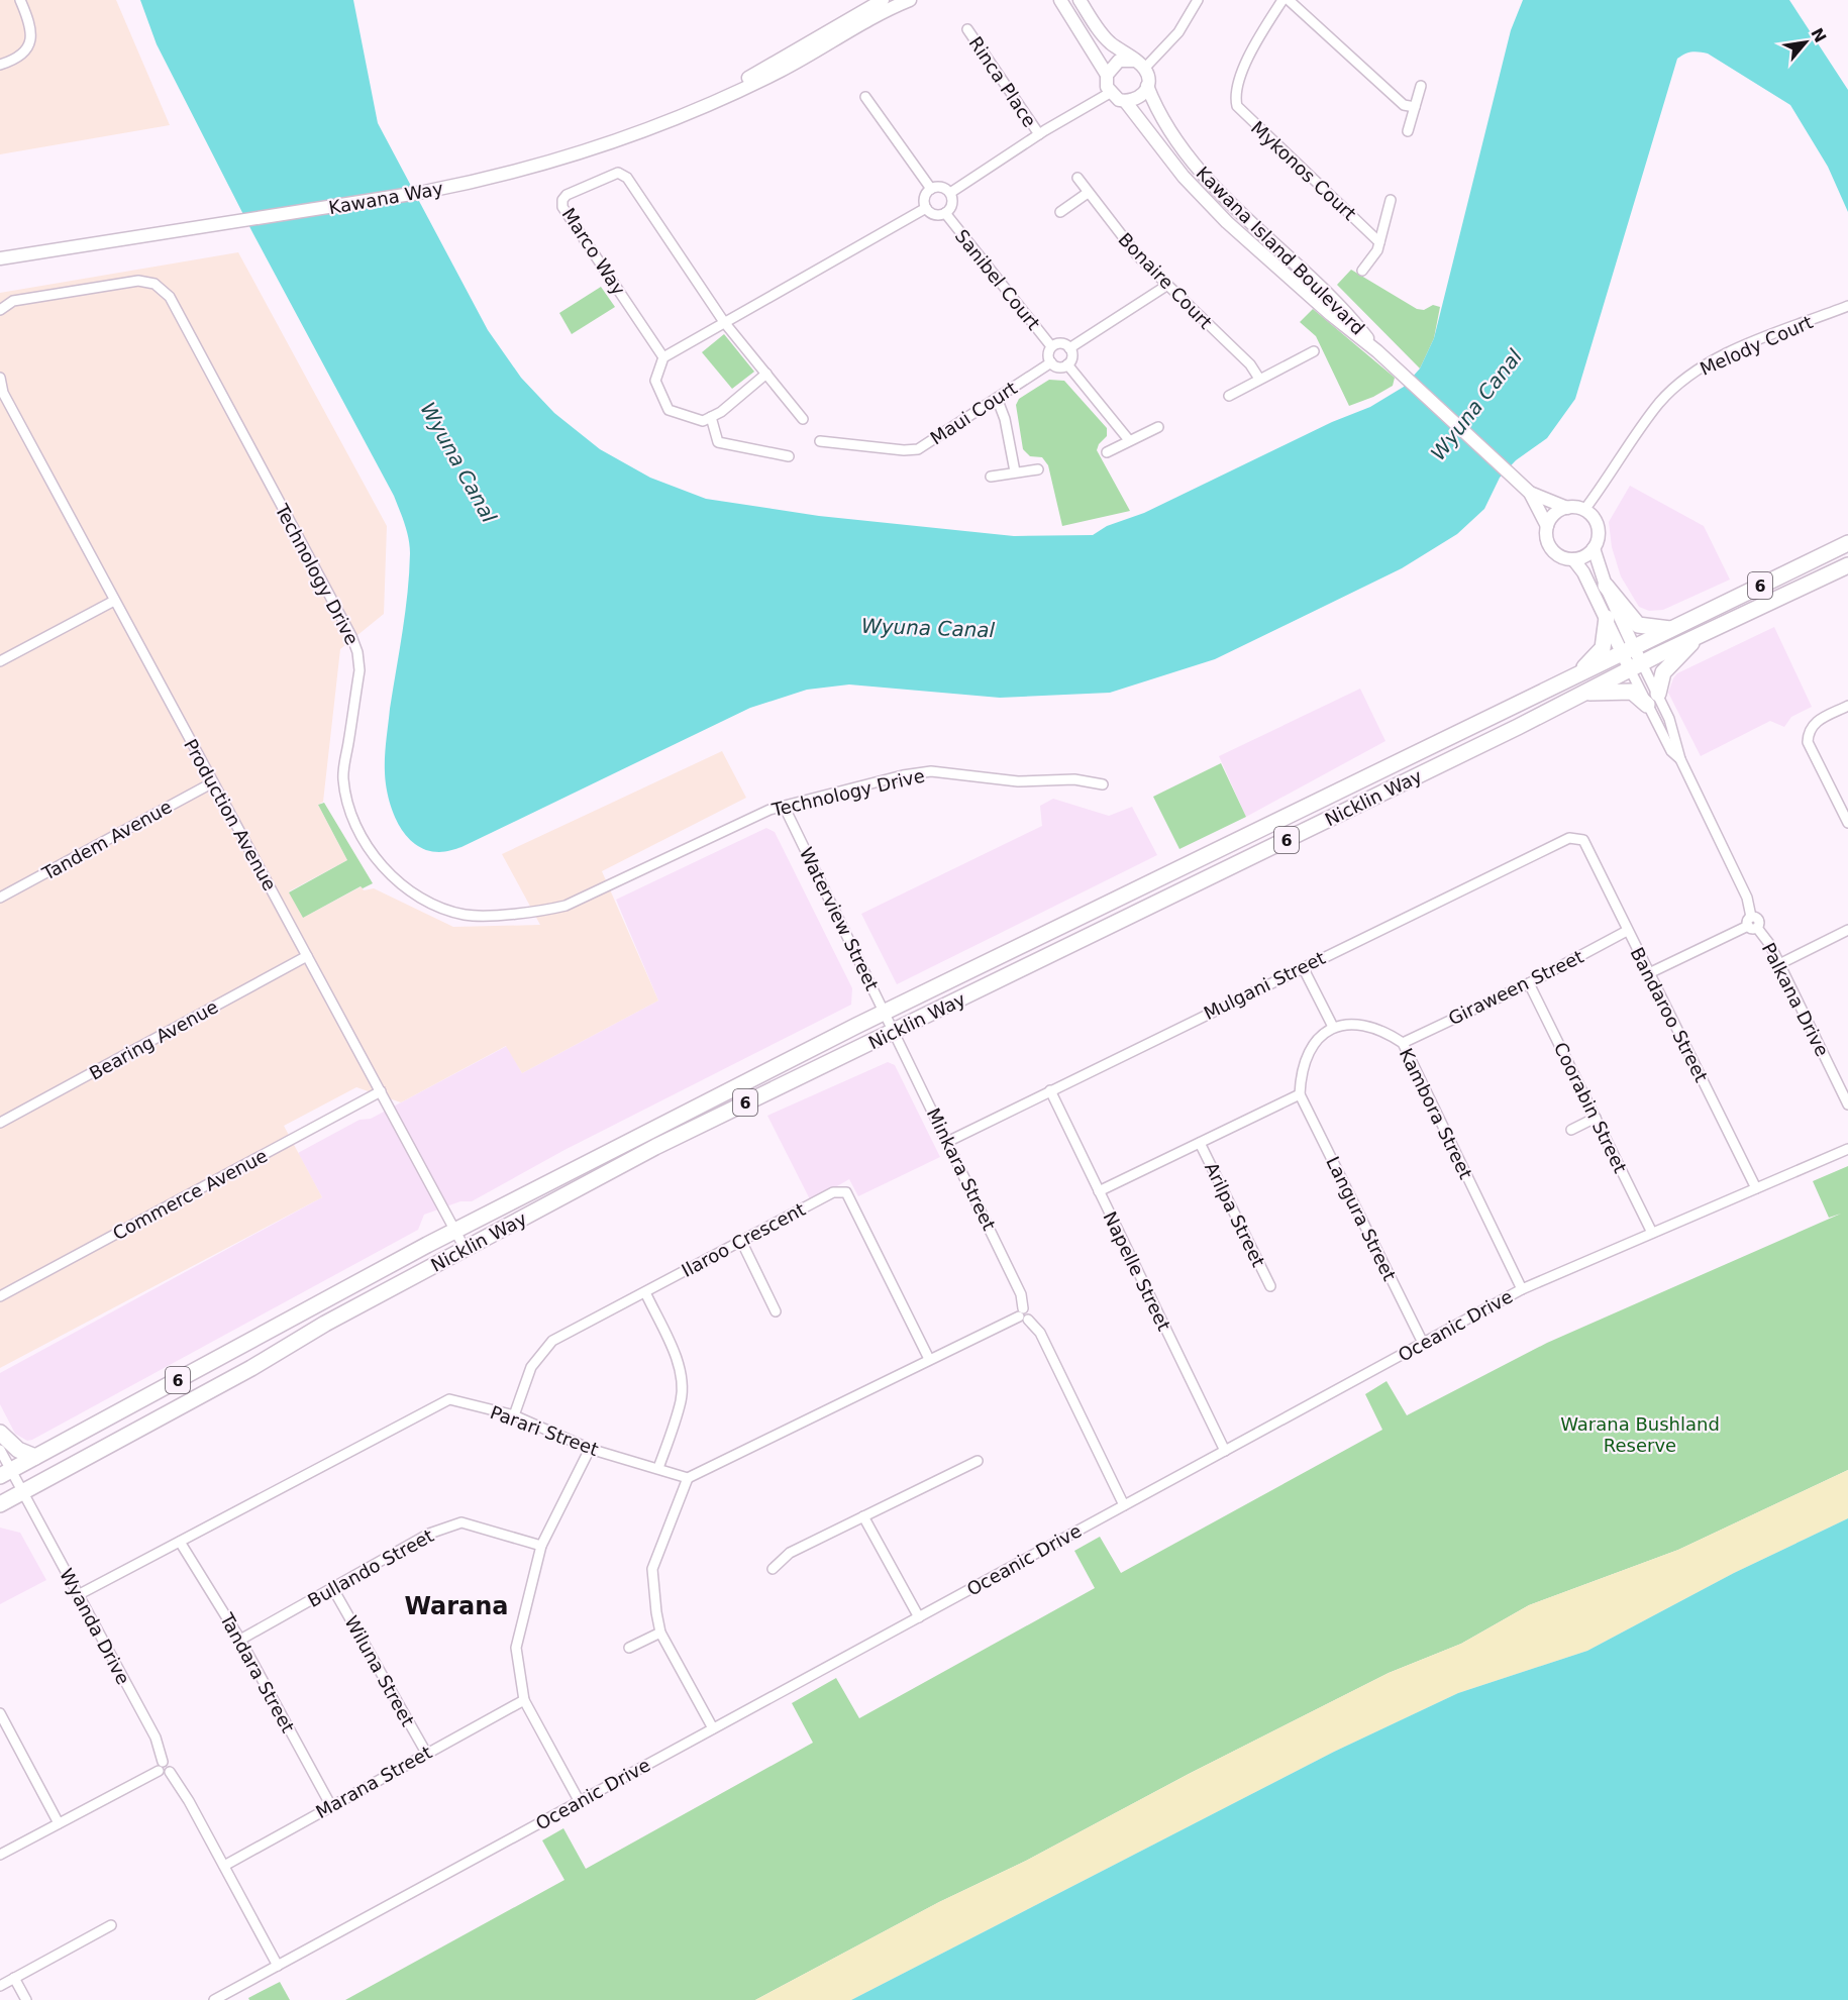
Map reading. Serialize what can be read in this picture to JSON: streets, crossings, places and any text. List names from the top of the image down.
{
  "streets": {
    "highway": ["6", "Nicklin Way"],
    "main road": ["Kawana Way", "Kawana Island Boulevard"],
    "street": [
      "Rinca Place",
      "Mykonos Court",
      "Marco Way",
      "Sanibel Court",
      "Bonaire Court",
      "Melody Court",
      "Maui Court",
      "Technology Drive",
      "Production Avenue",
      "Tandem Avenue",
      "Waterview Street",
      "Mulgani Street",
      "Giraween Street",
      "Palkana Drive",
      "Bandaroo Street",
      "Bearing Avenue",
      "Coorabin Street",
      "Kambora Street",
      "Minkara Street",
      "Commerce Avenue",
      "Arilpa Street",
      "Langura Street",
      "Ilaroo Crescent",
      "Napelle Street",
      "Oceanic Drive",
      "Parari Street",
      "Bullando Street",
      "Wyanda Drive",
      "Wiluna Street",
      "Tandara Street",
      "Marana Street"
    ]
  },
  "crossings": [
    ["Kawana Island Boulevard", "Melody Court"],
    ["Sanibel Court", "Maui Court"],
    ["Technology Drive", "Waterview Street"],
    ["Nicklin Way", "Production Avenue"],
    ["Nicklin Way", "Waterview Street"],
    ["Nicklin Way", "Palkana Drive"],
    ["Nicklin Way", "Minkara Street"],
    ["Nicklin Way", "Wyanda Drive"],
    ["Production Avenue", "Tandem Avenue"],
    ["Production Avenue", "Bearing Avenue"],
    ["Production Avenue", "Commerce Avenue"],
    ["Waterview Street", "Minkara Street"],
    ["Mulgani Street", "Bandaroo Street"],
    ["Mulgani Street", "Minkara Street"],
    ["Mulgani Street", "Napelle Street"],
    ["Giraween Street", "Bandaroo Street"],
    ["Giraween Street", "Coorabin Street"],
    ["Giraween Street", "Kambora Street"],
    ["Bandaroo Street", "Oceanic Drive"],
    ["Coorabin Street", "Oceanic Drive"],
    ["Kambora Street", "Oceanic Drive"],
    ["Minkara Street", "Oceanic Drive"],
    ["Langura Street", "Oceanic Drive"],
    ["Ilaroo Crescent", "Parari Street"],
    ["Napelle Street", "Oceanic Drive"],
    ["Parari Street", "Wyanda Drive"],
    ["Parari Street", "Tandara Street"],
    ["Bullando Street", "Wiluna Street"],
    ["Bullando Street", "Tandara Street"],
    ["Wyanda Drive", "Marana Street"],
    ["Wiluna Street", "Marana Street"],
    ["Tandara Street", "Marana Street"]
  ],
  "districts": ["Warana"],
  "water": ["Wyuna Canal"],
  "parks": ["Warana Bushland Reserve"],
  "north": "top right"
}
